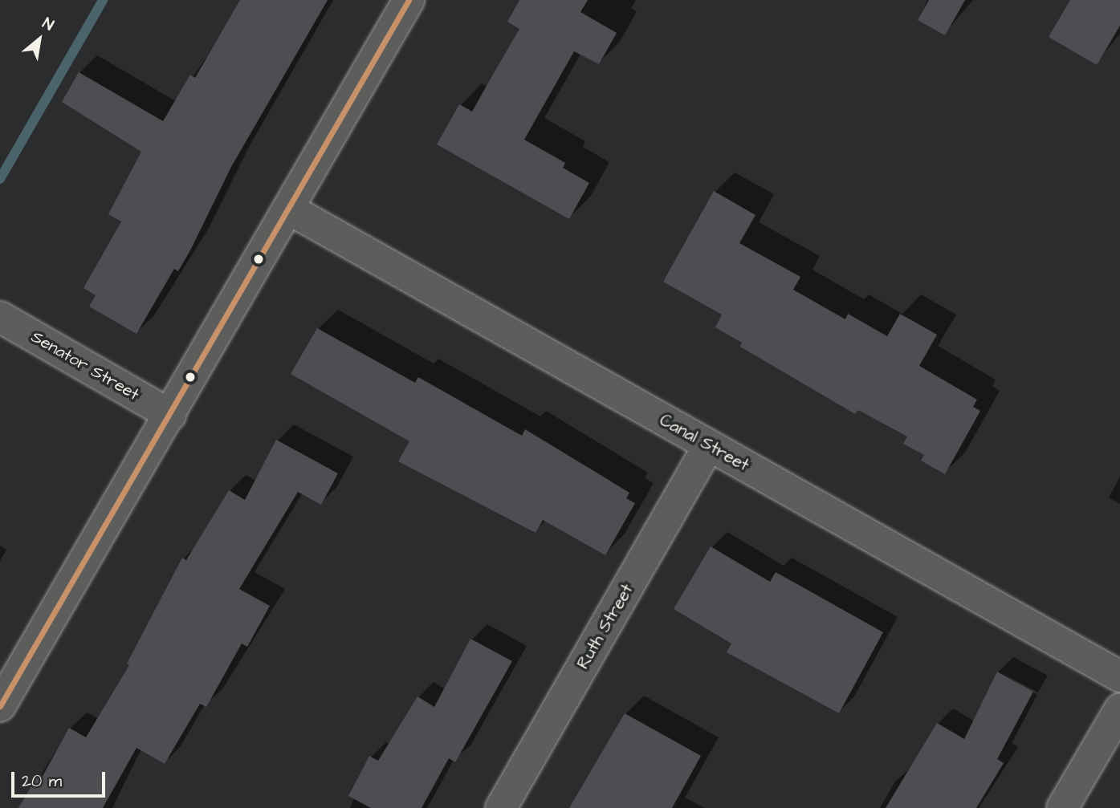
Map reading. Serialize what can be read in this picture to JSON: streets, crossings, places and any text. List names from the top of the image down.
{
  "streets": {
    "street": ["Senator Street", "Canal Street", "Ruth Street"]
  },
  "crossings": [
    ["Canal Street", "Ruth Street"]
  ],
  "scale_bar": "20 m",
  "north": "top right"
}
